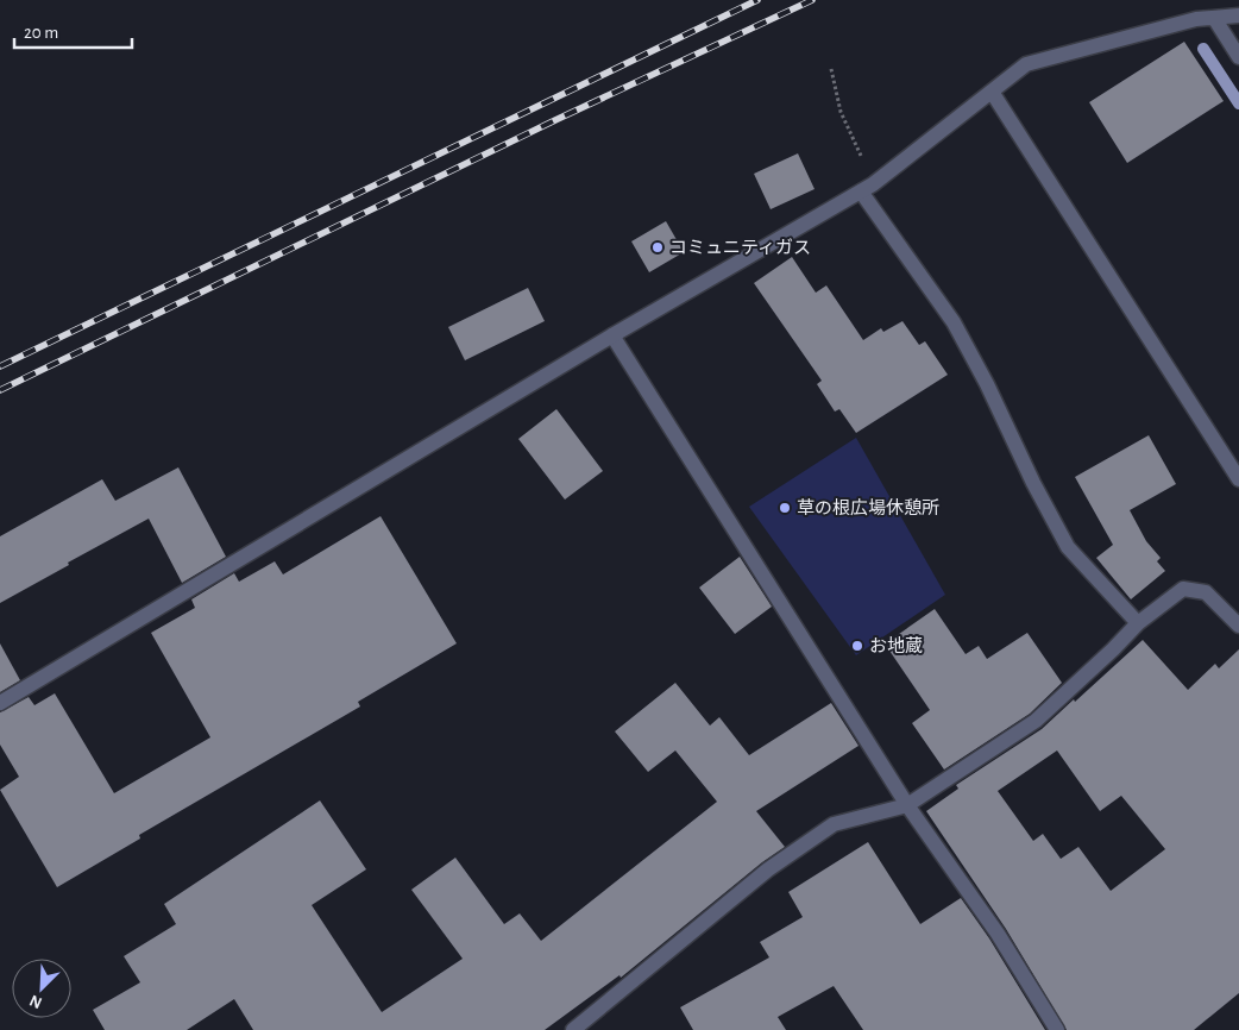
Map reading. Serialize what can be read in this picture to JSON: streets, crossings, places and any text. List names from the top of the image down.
{
  "places": ["コミュニティガス", "草の根広場休憩所", "お地蔵"],
  "scale_bar": "20 m",
  "north": "bottom left"
}
